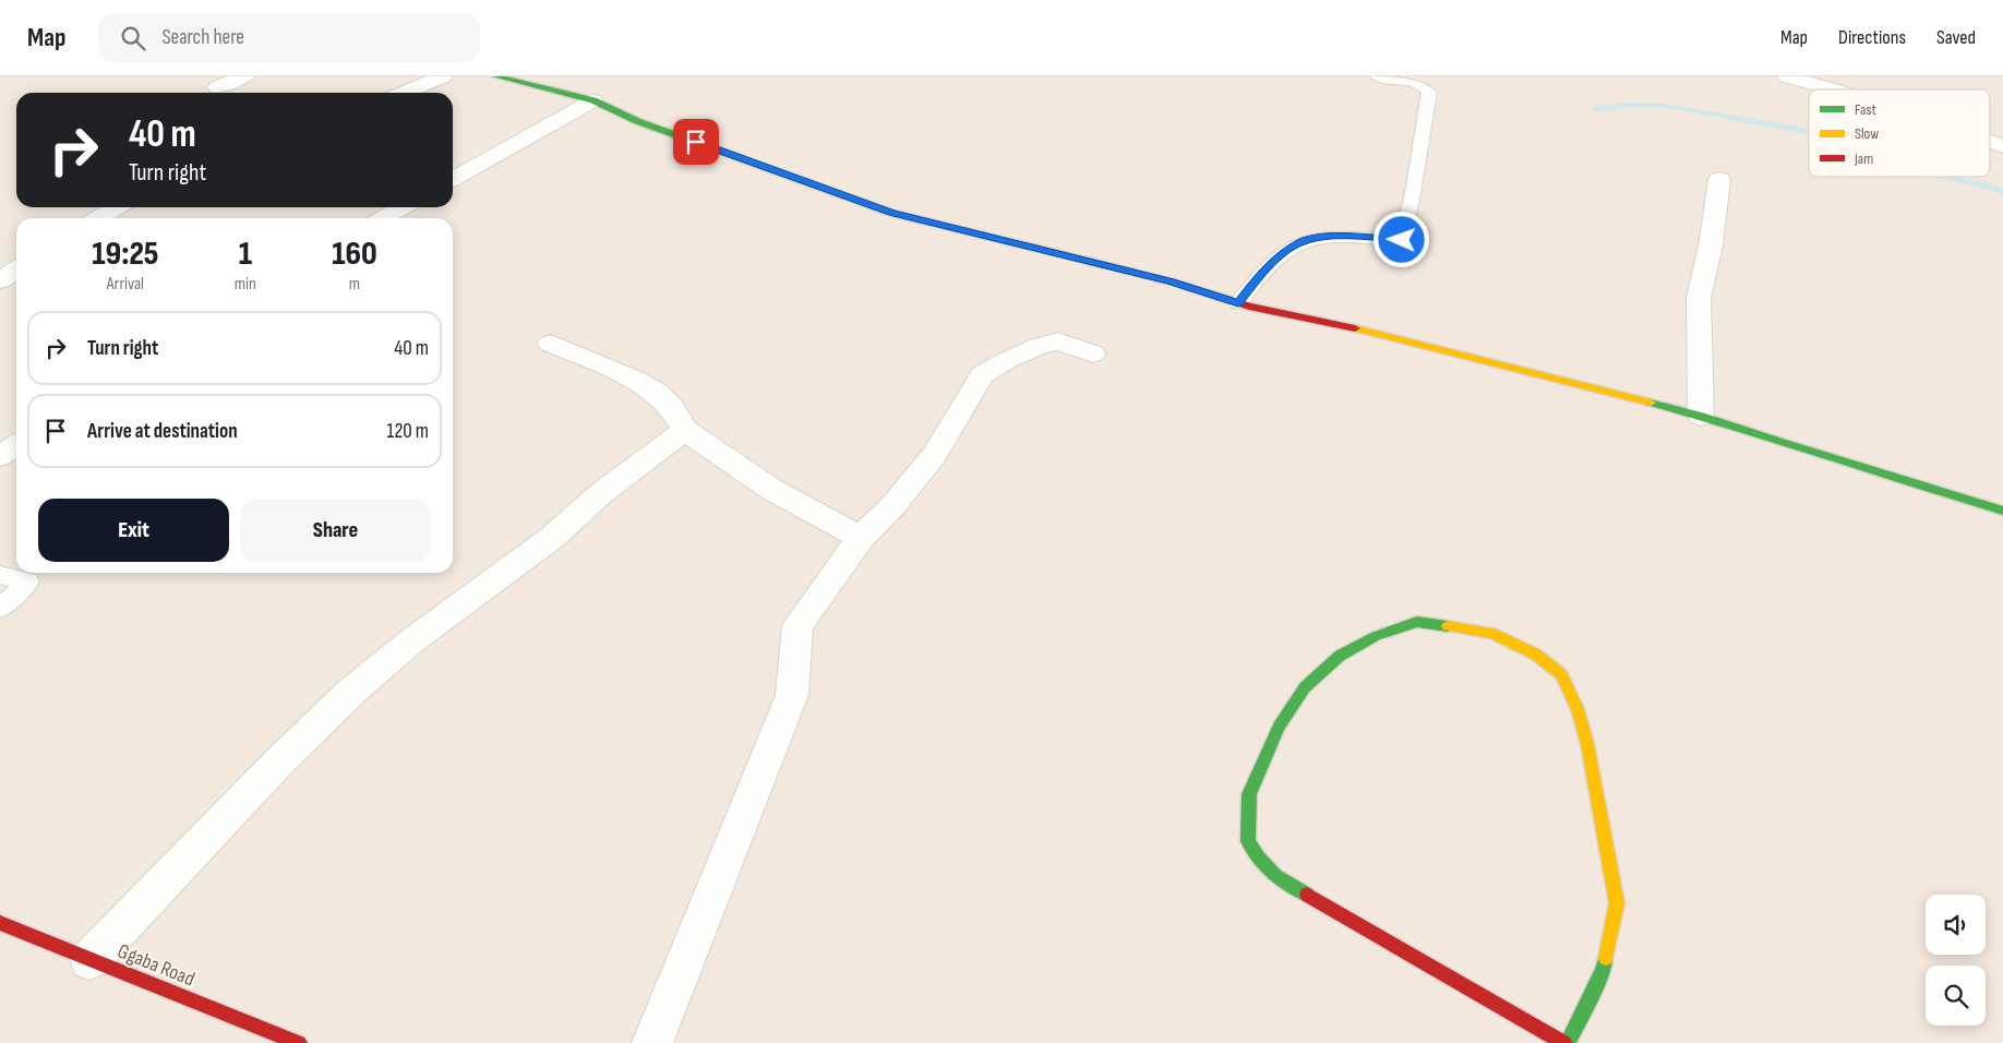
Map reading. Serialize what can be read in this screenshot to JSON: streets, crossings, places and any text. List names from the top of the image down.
{
  "streets": {
    "street": ["Ggaba Road"]
  },
  "legend": ["Fast", "Slow", "Jam"],
  "page": {
    "header": "Map",
    "search": "Search here",
    "nav": ["Map", "Directions", "Saved"],
    "turn": ["40 m", "Turn right"],
    "eta": [
      "19:25",
      "Arrival",
      "1",
      "min",
      "160",
      "m"
    ],
    "list": [
      {
        "name": "Turn right",
        "value": "40 m"
      },
      {
        "name": "Arrive at destination",
        "value": "120 m"
      }
    ],
    "buttons": ["Exit", "Share"]
  }
}
